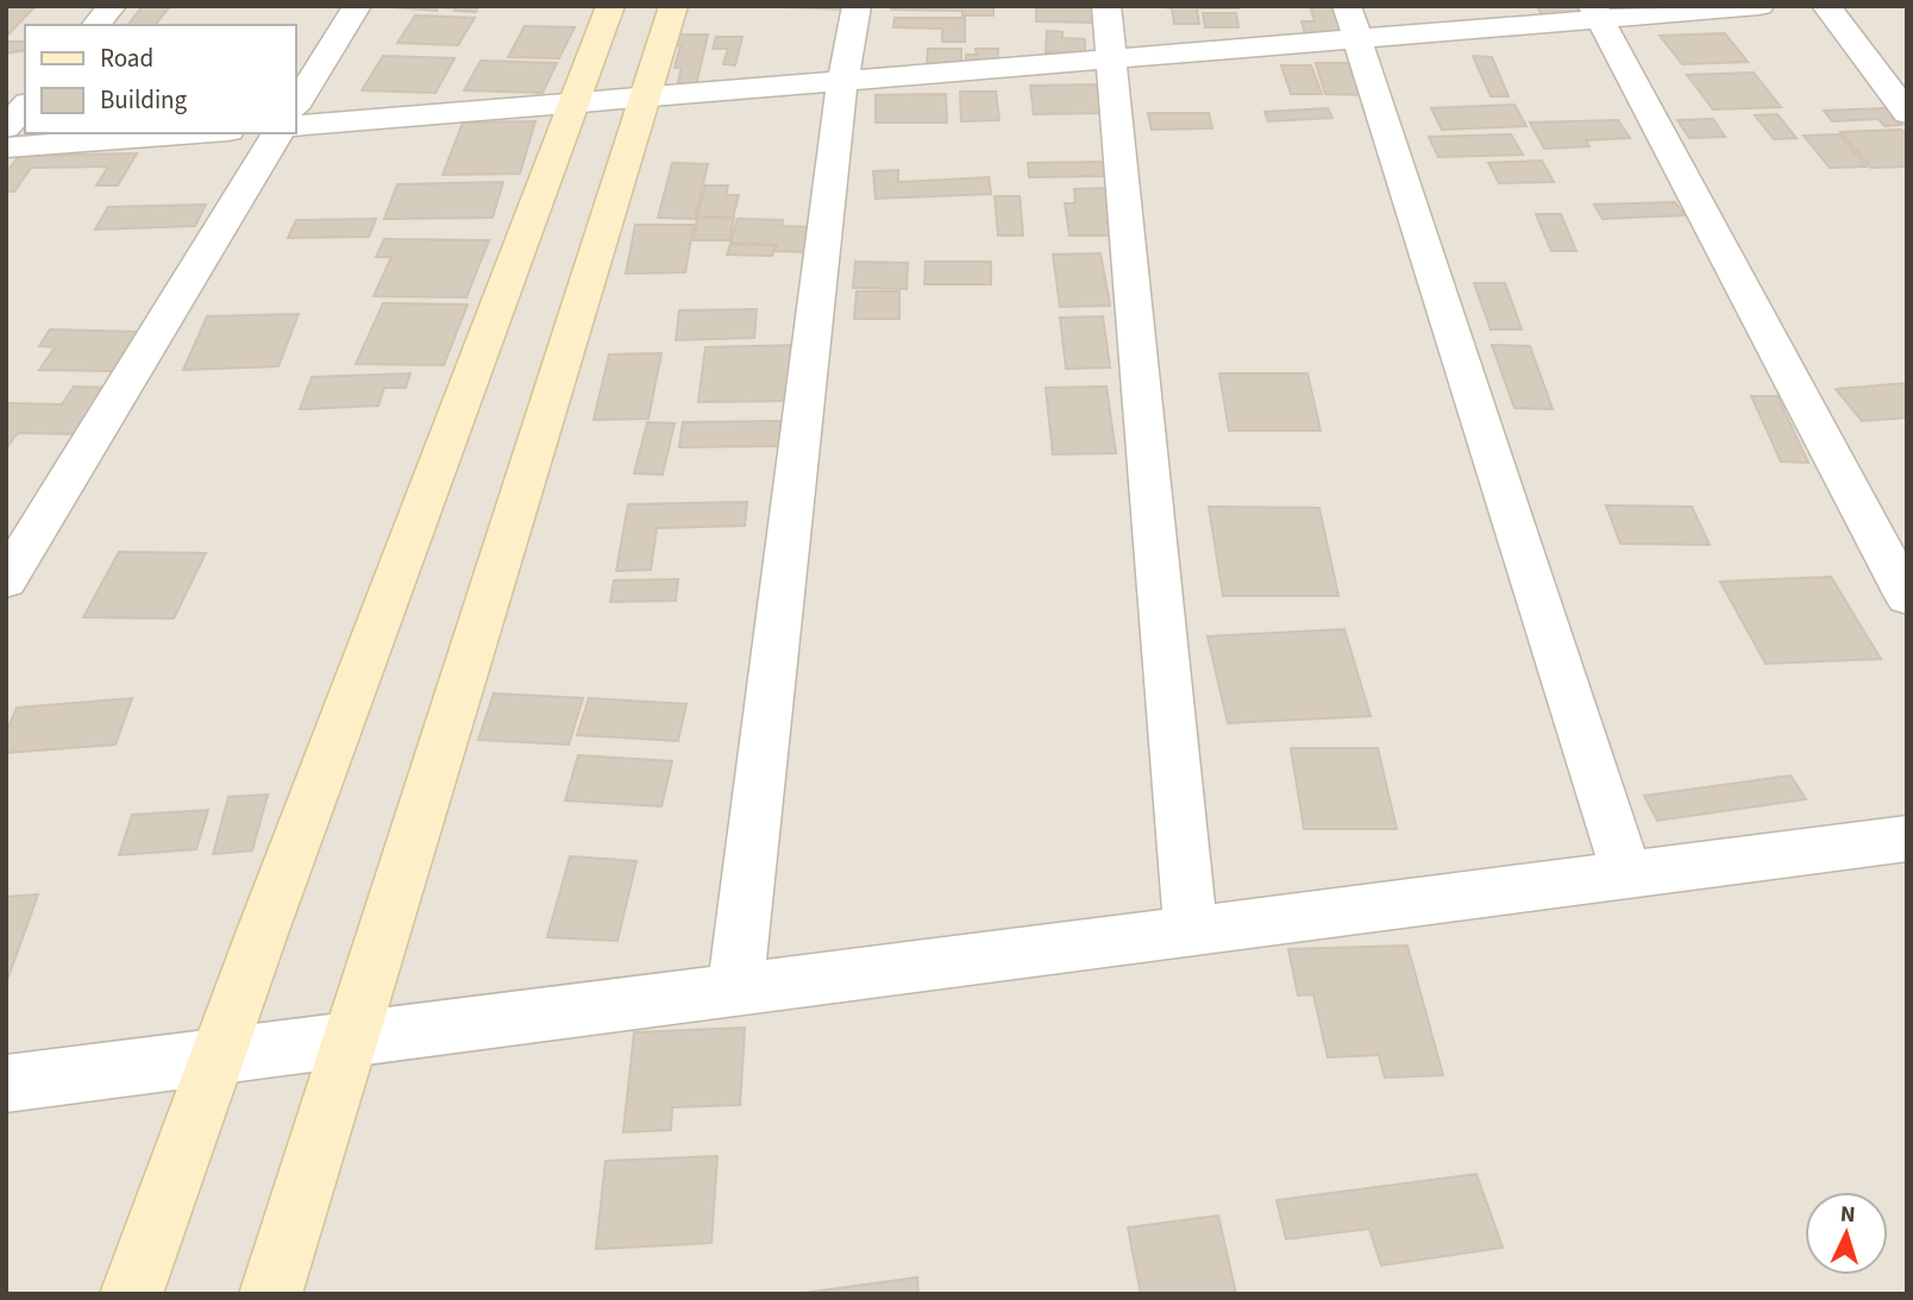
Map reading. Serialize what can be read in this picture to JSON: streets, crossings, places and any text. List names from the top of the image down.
{
  "legend": ["Road", "Building"],
  "north": "top"
}
